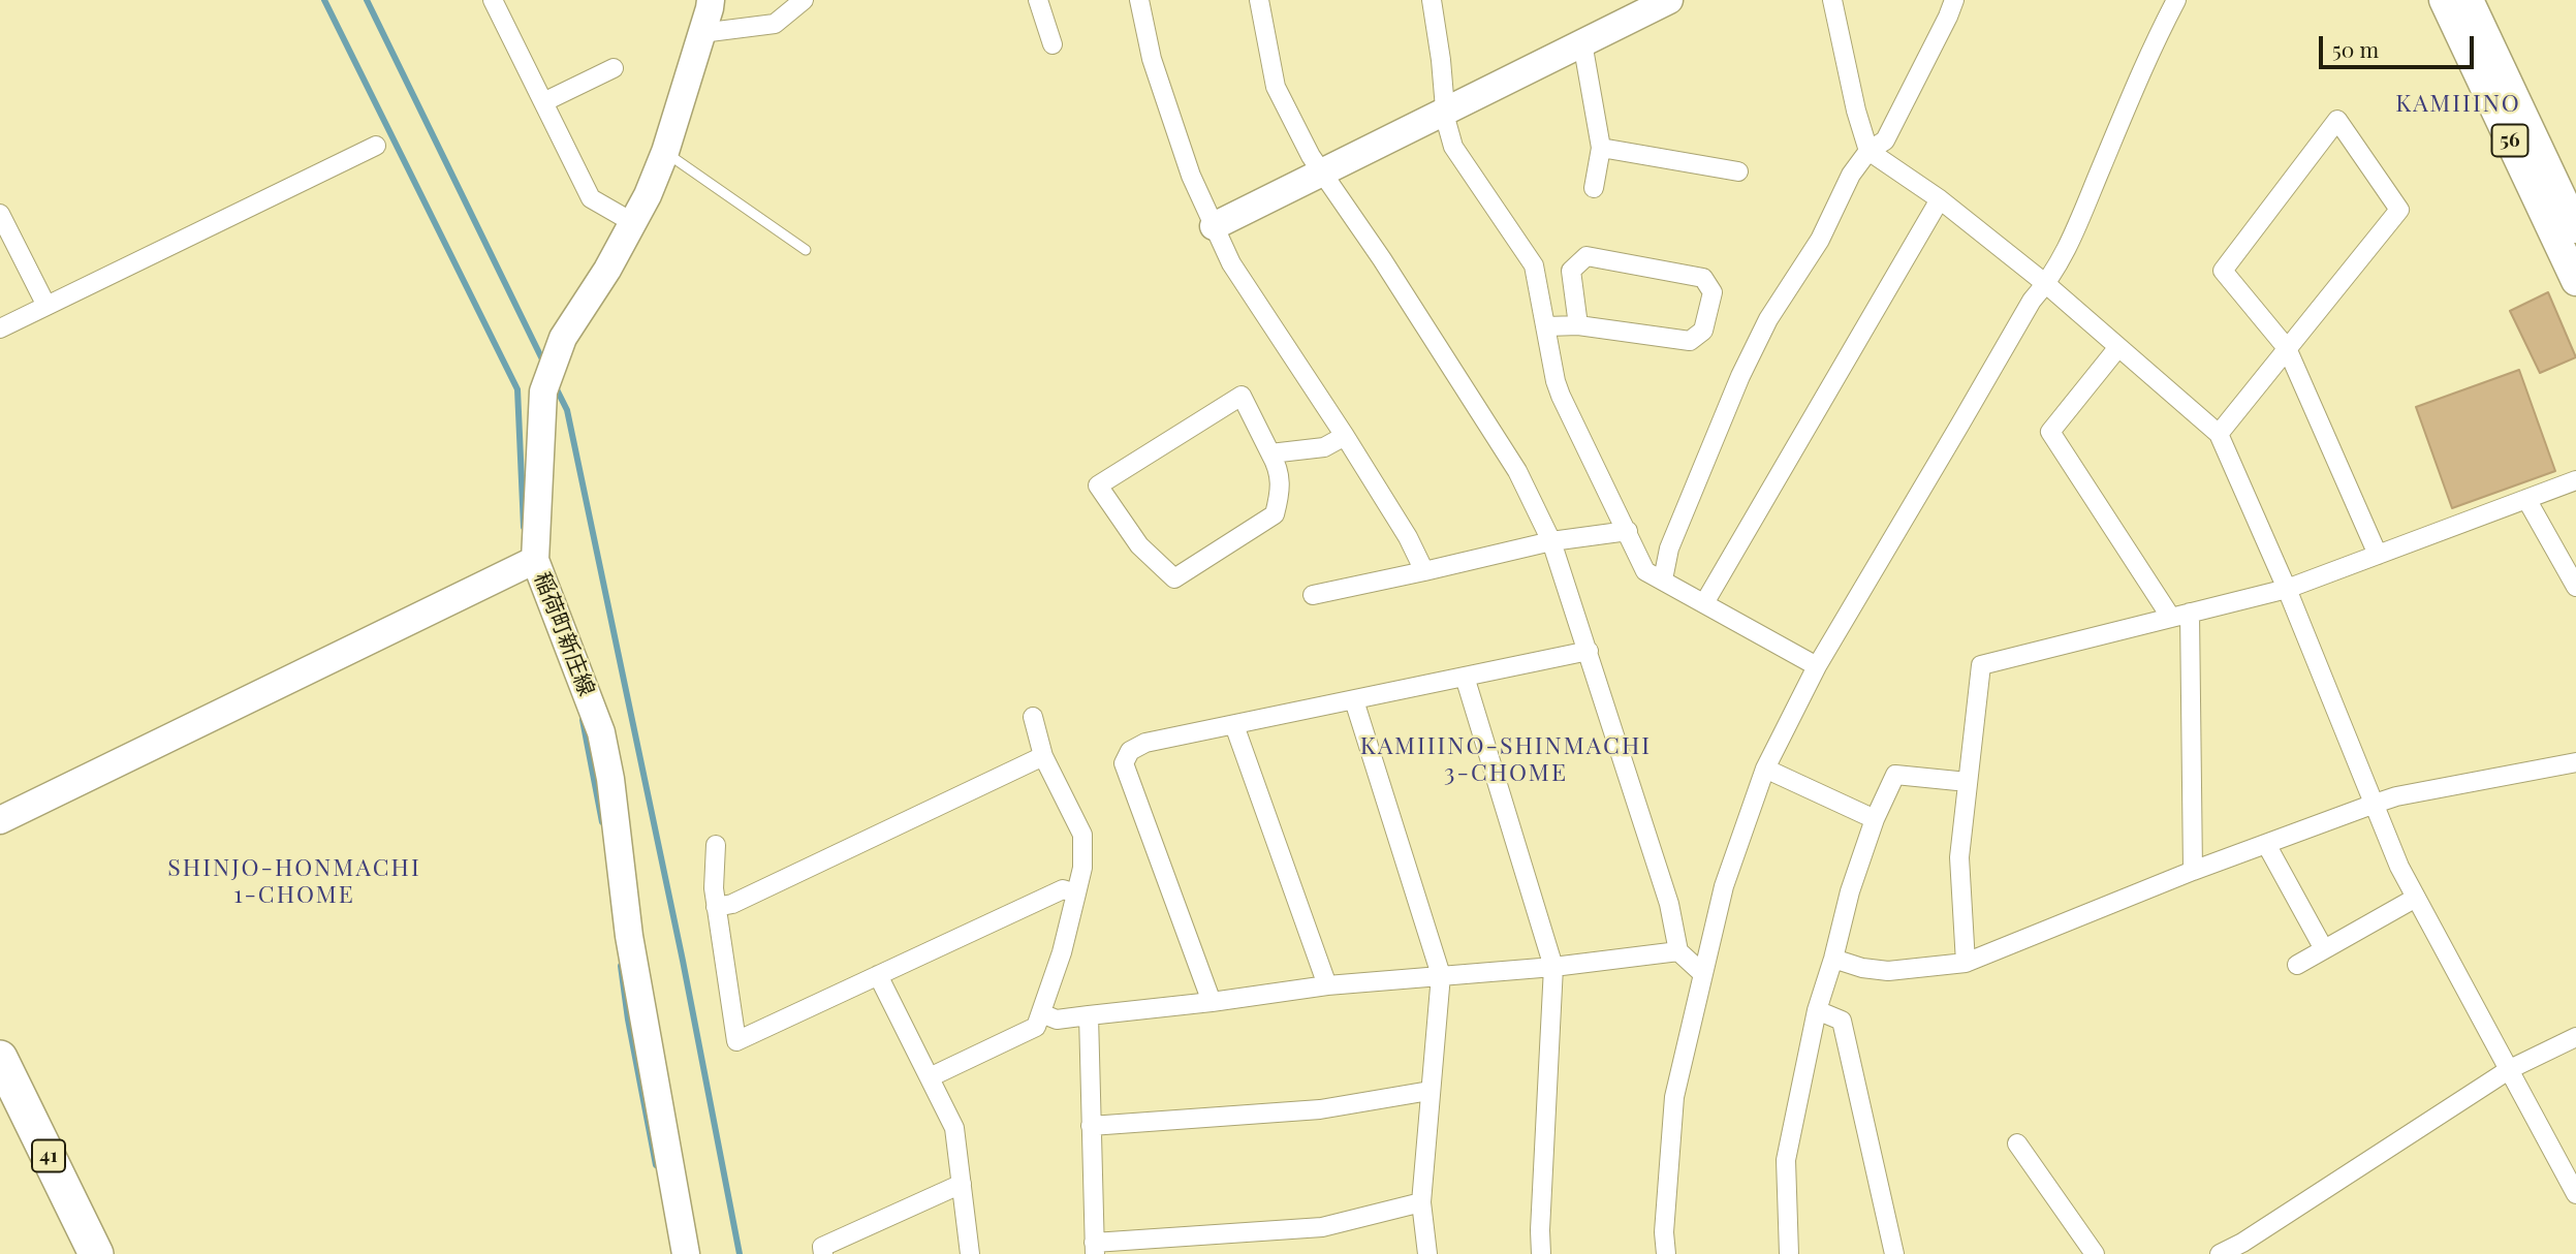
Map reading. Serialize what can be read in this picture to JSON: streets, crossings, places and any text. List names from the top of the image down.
{
  "streets": {
    "highway": ["41"],
    "main road": ["56", "稲荷町新庄線"]
  },
  "districts": ["KAMIIINO", "KAMIIINO-SHINMACHI 3-CHOME", "SHINJO-HONMACHI 1-CHOME"],
  "scale_bar": "50 m"
}
